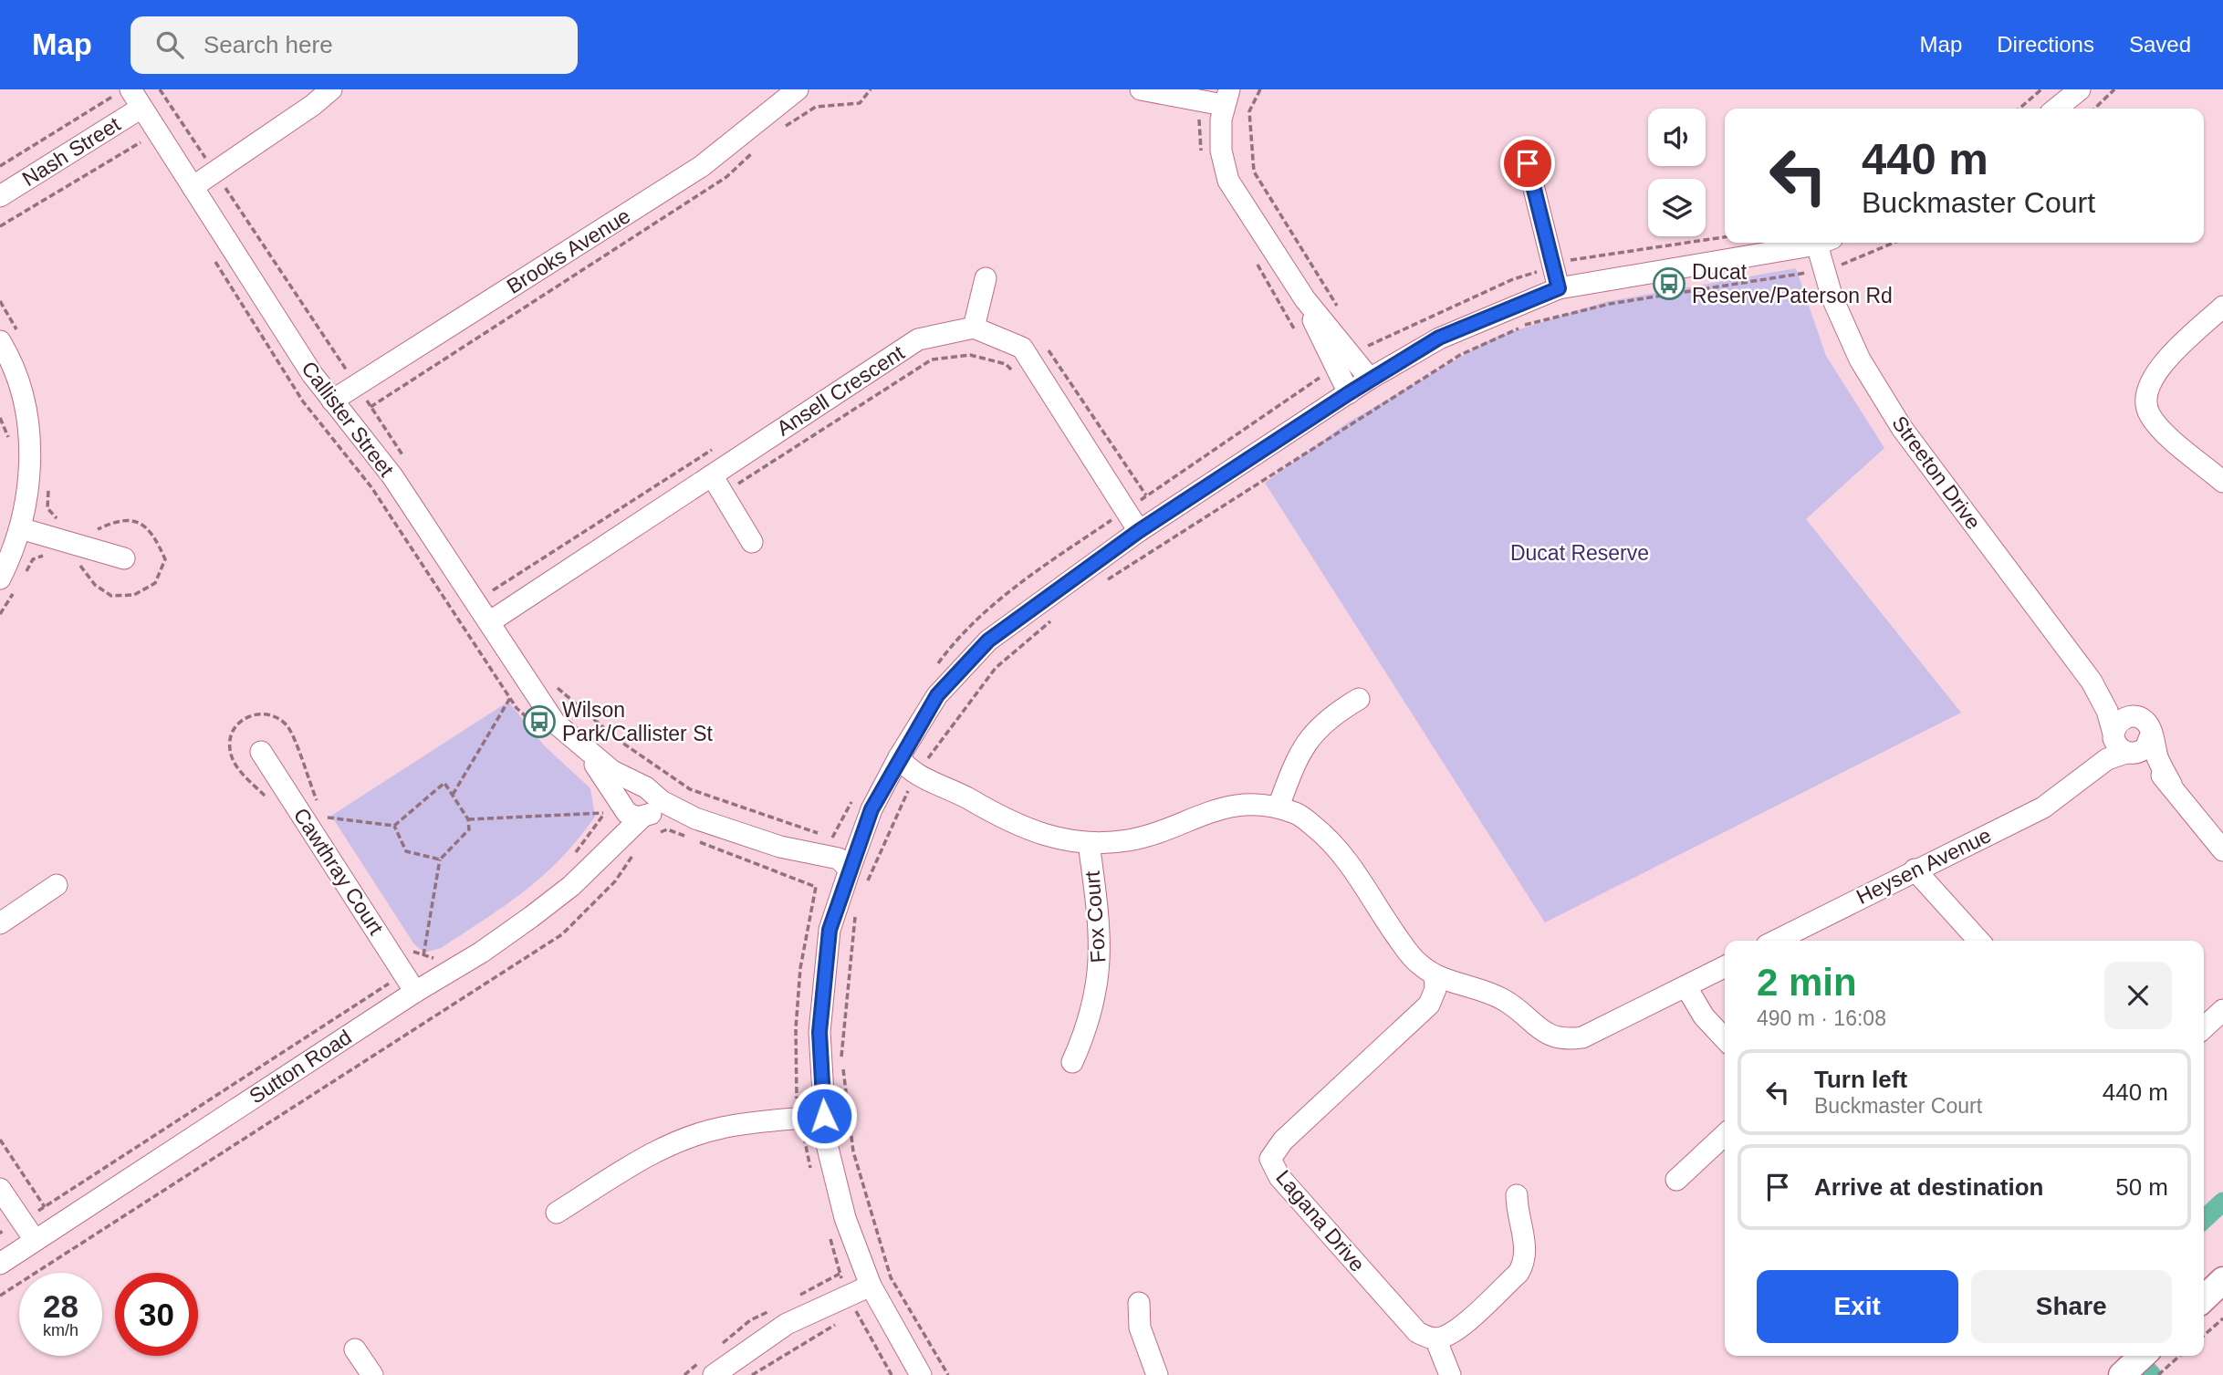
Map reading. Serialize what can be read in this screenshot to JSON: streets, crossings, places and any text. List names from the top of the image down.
{
  "streets": {
    "street": [
      "Nash Street",
      "Brooks Avenue",
      "Ansell Crescent",
      "Callister Street",
      "Streeton Drive",
      "Heysen Avenue",
      "Cawthray Court",
      "Fox Court",
      "Sutton Road",
      "Lagana Drive"
    ]
  },
  "crossings": [
    ["Nash Street", "Callister Street"],
    ["Brooks Avenue", "Callister Street"],
    ["Ansell Crescent", "Callister Street"],
    ["Callister Street", "Sutton Road"],
    ["Streeton Drive", "Heysen Avenue"],
    ["Cawthray Court", "Sutton Road"]
  ],
  "parks": ["Ducat Reserve"],
  "places": {
    "bus stop": ["Ducat Reserve/Paterson Rd", "Wilson Park/Callister St"]
  },
  "page": {
    "header": "Map",
    "search": "Search here",
    "nav": ["Map", "Directions", "Saved"],
    "turn": ["440 m", "Buckmaster Court"],
    "heading": ["2 min", "490 m · 16:08"],
    "list": [
      {
        "name": "Turn left",
        "note": "Buckmaster Court",
        "value": "440 m"
      },
      {
        "name": "Arrive at destination",
        "value": "50 m"
      }
    ],
    "buttons": ["Exit", "Share"],
    "speed": "28 km/h",
    "limit": "30"
  }
}
